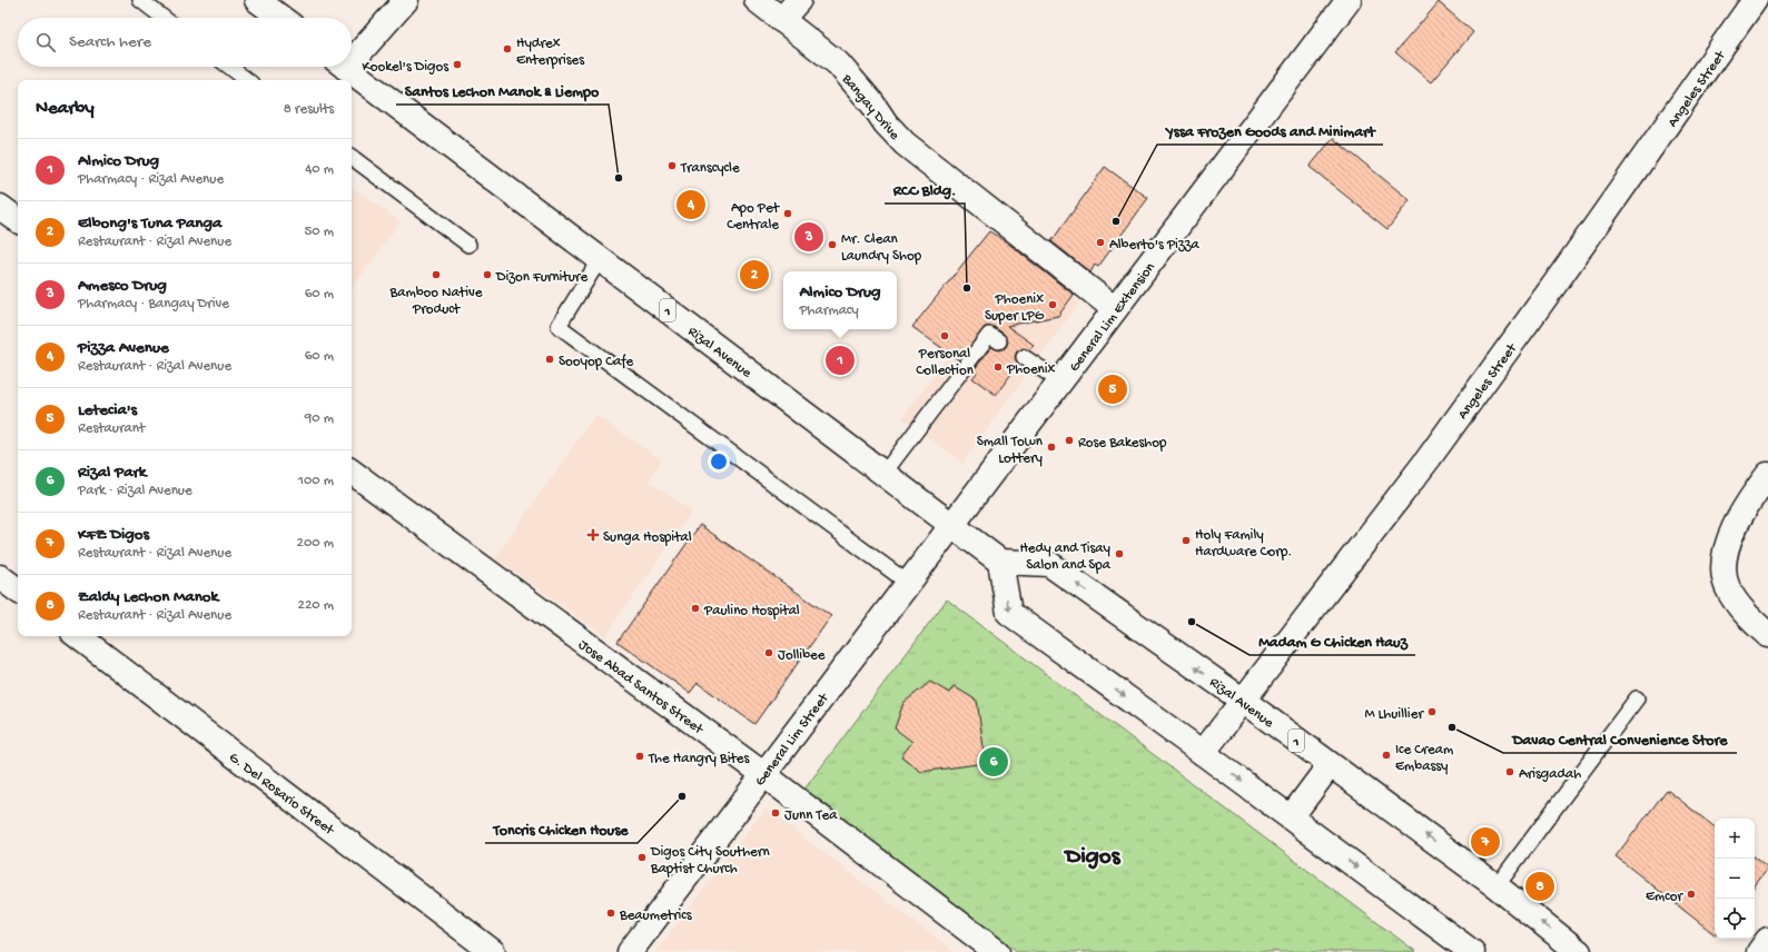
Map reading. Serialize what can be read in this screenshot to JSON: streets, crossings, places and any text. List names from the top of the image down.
{
  "streets": {
    "street": [
      "Angeles Street",
      "Bangay Drive",
      "1",
      "General Lim Extension",
      "Rizal Avenue",
      "Jose Abad Santos Street",
      "General Lim Street",
      "G. Del Rosario Street"
    ]
  },
  "crossings": [
    ["Angeles Street", "Rizal Avenue"],
    ["Bangay Drive", "General Lim Extension"],
    ["General Lim Extension", "Rizal Avenue"],
    ["General Lim Extension", "General Lim Street"],
    ["Rizal Avenue", "General Lim Street"],
    ["Jose Abad Santos Street", "General Lim Street"]
  ],
  "districts": ["Digos"],
  "places": {
    "other": [
      "Hydrex Enterprises",
      "Kookel's Digos",
      "Transcycle",
      "Santos Lechon Manok & Liempo",
      "Apo Pet Centrale",
      "Yssa Frozen Goods and Minimart",
      "Alberto's Pizza",
      "Mr. Clean Laundry Shop",
      "Bamboo Native Product",
      "Dizon Furniture",
      "RCC Bldg.",
      "Phoenix Super LPG",
      "Personal Collection",
      "Sooyop Cafe",
      "Phoenix",
      "Rose Bakeshop",
      "Small Town Lottery",
      "Holy Family Hardware Corp.",
      "Hedy and Tisay Salon and Spa",
      "Paulino Hospital",
      "Madam G Chicken Hauz",
      "Jollibee",
      "M Lhuillier",
      "Davao Central Convenience Store",
      "Ice Cream Embassy",
      "The Hangry Bites",
      "Arisgadah",
      "Toncris Chicken House",
      "Junn Tea",
      "Digos City Southern Baptist Church",
      "Emcor",
      "Beaumetrics"
    ],
    "health": ["Sunga Hospital"]
  },
  "page": {
    "search": "Search here",
    "heading": ["Nearby", "8 results"],
    "list": [
      {
        "mark": "1",
        "name": "Almico Drug",
        "note": "Pharmacy · Rizal Avenue",
        "value": "40 m"
      },
      {
        "mark": "2",
        "name": "Elbong's Tuna Panga",
        "note": "Restaurant · Rizal Avenue",
        "value": "50 m"
      },
      {
        "mark": "3",
        "name": "Amesco Drug",
        "note": "Pharmacy · Bangay Drive",
        "value": "60 m"
      },
      {
        "mark": "4",
        "name": "Pizza Avenue",
        "note": "Restaurant · Rizal Avenue",
        "value": "60 m"
      },
      {
        "mark": "5",
        "name": "Letecia's",
        "note": "Restaurant",
        "value": "90 m"
      },
      {
        "mark": "6",
        "name": "Rizal Park",
        "note": "Park · Rizal Avenue",
        "value": "100 m"
      },
      {
        "mark": "7",
        "name": "KFZ Digos",
        "note": "Restaurant · Rizal Avenue",
        "value": "200 m"
      },
      {
        "mark": "8",
        "name": "Zaldy Lechon Manok",
        "note": "Restaurant · Rizal Avenue",
        "value": "220 m"
      }
    ],
    "pins": [
      "4",
      "3",
      "2",
      "1",
      "5",
      "6",
      "7",
      "8"
    ],
    "popup": ["Almico Drug", "Pharmacy"],
    "map_buttons": ["+", "−"]
  }
}
